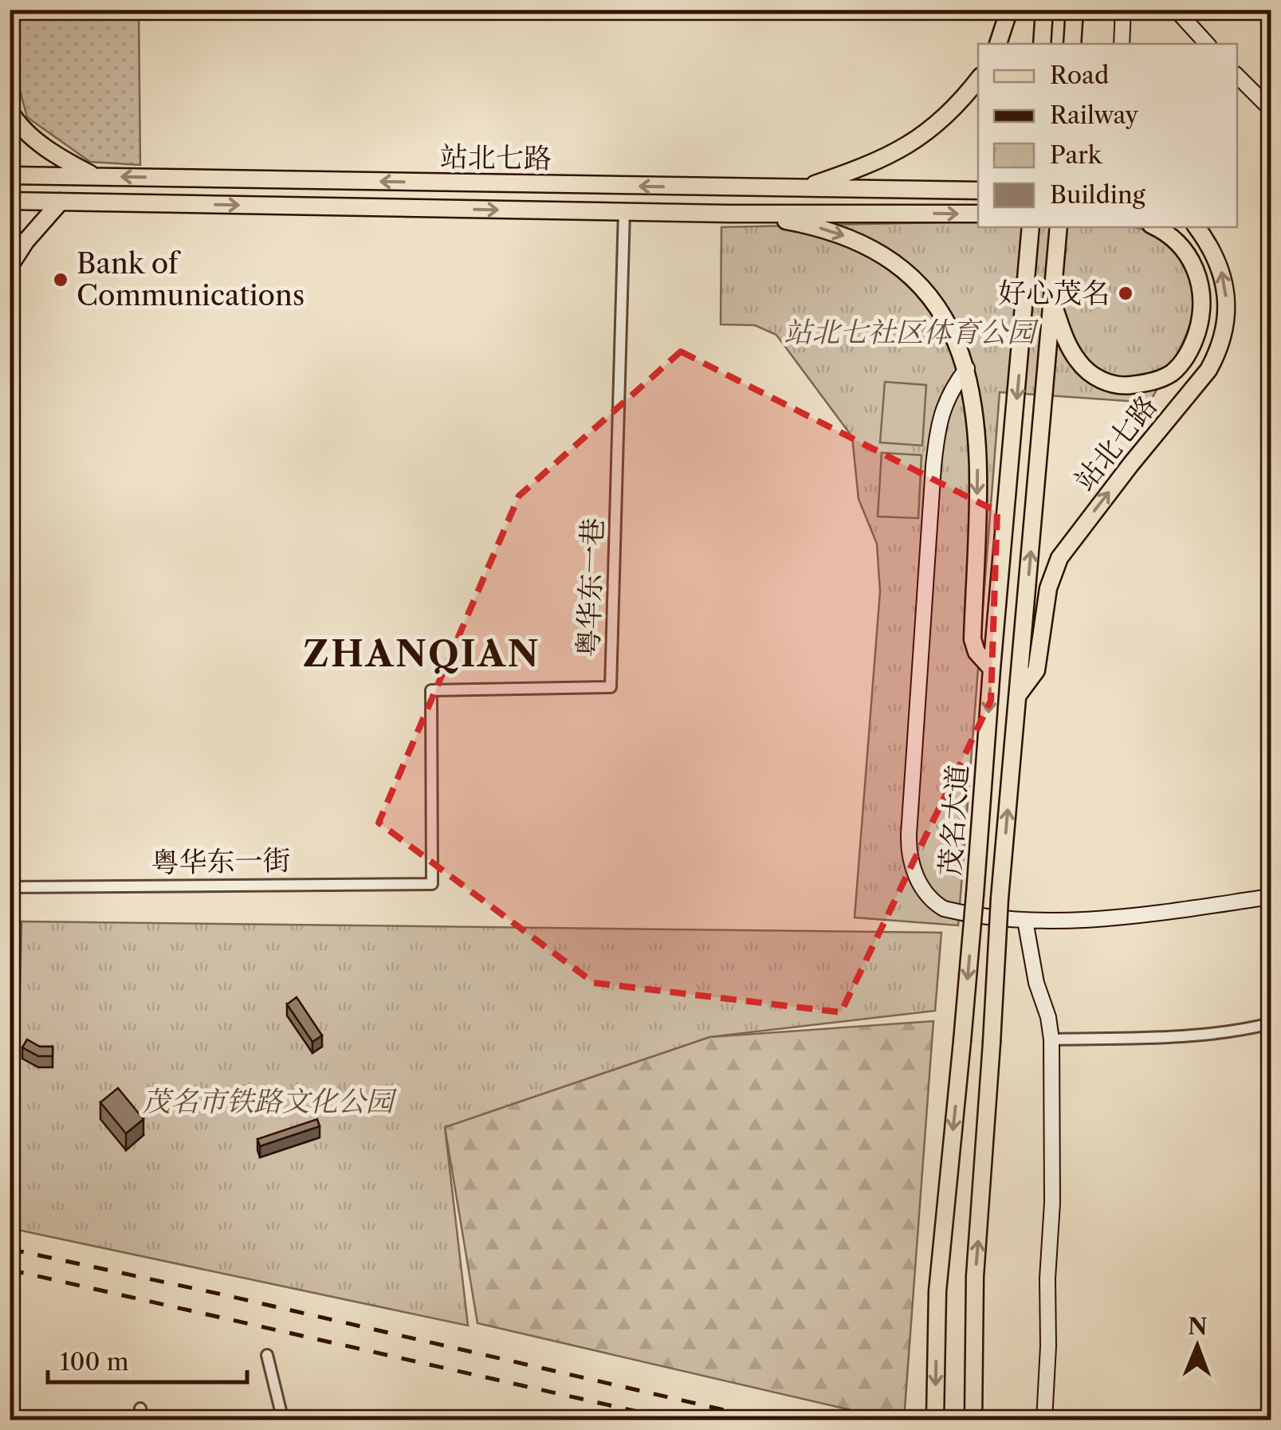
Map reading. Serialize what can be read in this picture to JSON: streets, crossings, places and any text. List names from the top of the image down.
{
  "streets": {
    "main road": ["站北七路", "茂名大道"],
    "street": ["粤华东一巷", "粤华东一街"]
  },
  "crossings": [
    ["站北七路", "粤华东一巷"],
    ["站北七路", "茂名大道"],
    ["粤华东一巷", "粤华东一街"]
  ],
  "districts": ["ZHANQIAN"],
  "parks": ["站北七社区体育公园", "茂名市铁路文化公园"],
  "places": ["Bank of Communications", "好心茂名"],
  "legend": [
    "Road",
    "Railway",
    "Park",
    "Building"
  ],
  "scale_bar": "100 m",
  "north": "top"
}
